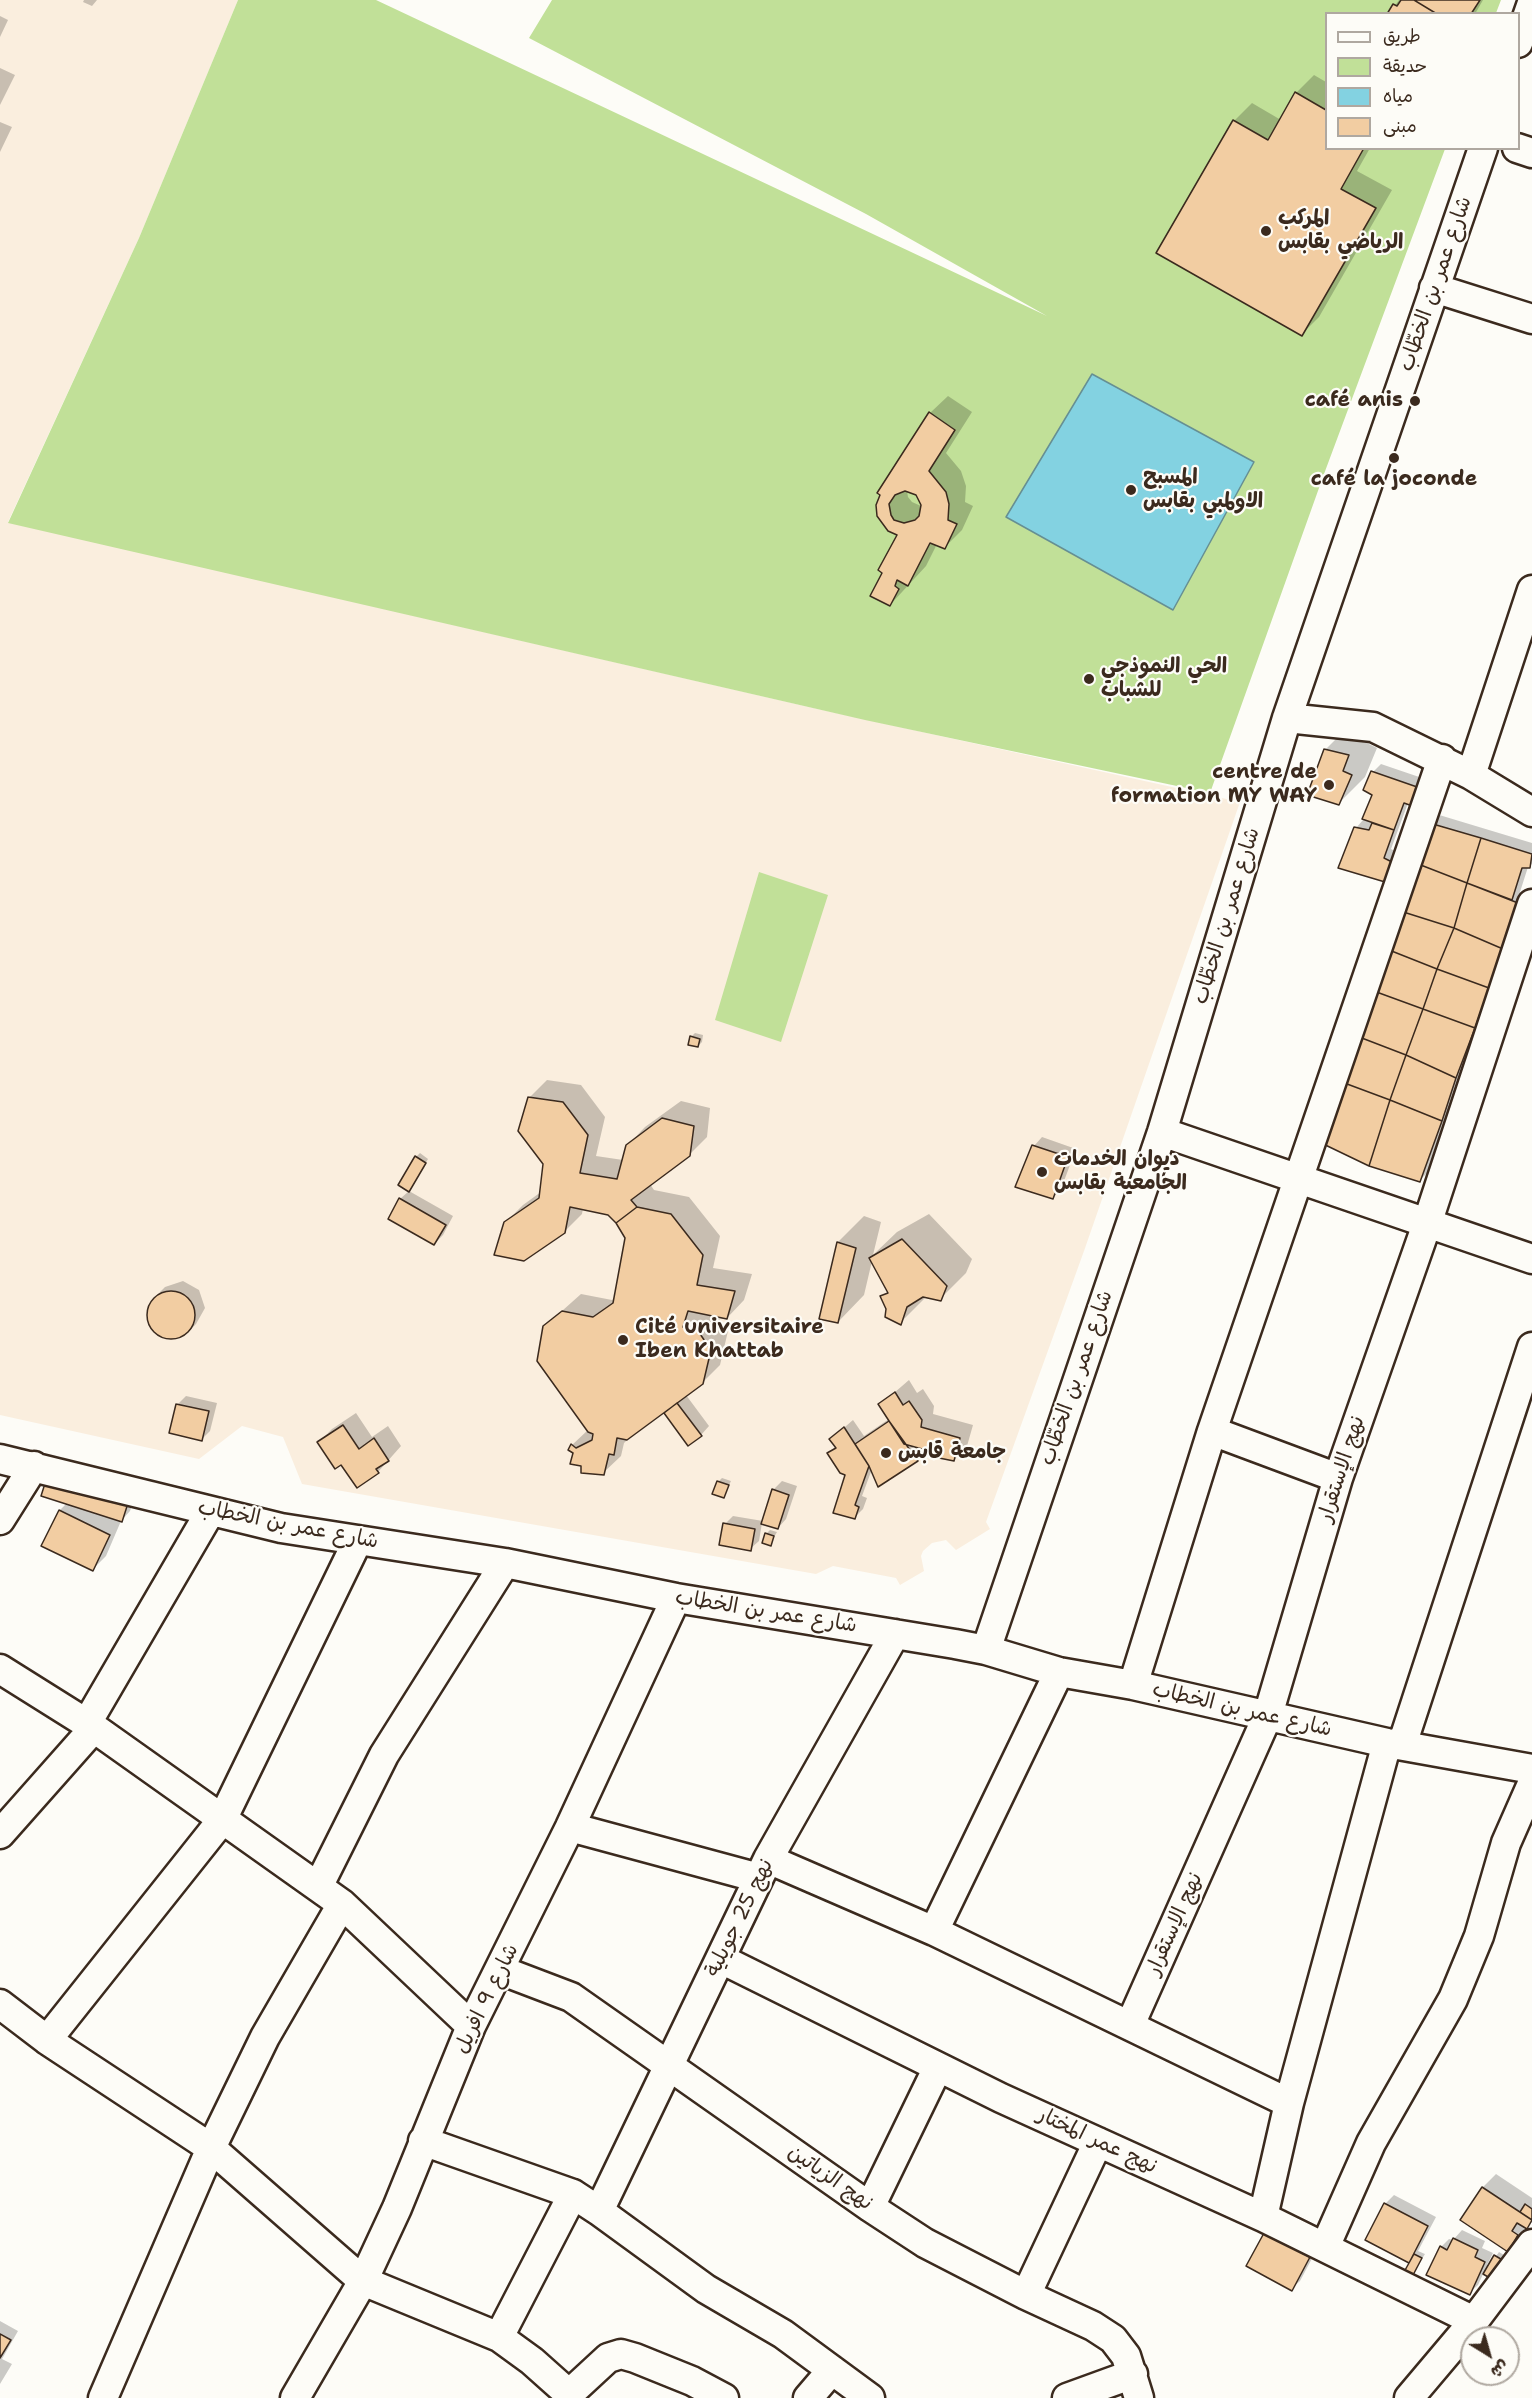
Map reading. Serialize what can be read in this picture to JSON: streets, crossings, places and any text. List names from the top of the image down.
{
  "streets": {
    "street": [
      "شارع عمر بن الخطّاب",
      "نهج الإستقرار",
      "شارع عمر بن الخطاب",
      "نهج 25 جويلية",
      "شارع 9 افريل",
      "نهج عمر المختار",
      "نهج الزياتين"
    ]
  },
  "crossings": [
    ["شارع عمر بن الخطّاب", "شارع عمر بن الخطاب"],
    ["نهج الإستقرار", "شارع عمر بن الخطاب"],
    ["شارع عمر بن الخطاب", "نهج 25 جويلية"],
    ["شارع عمر بن الخطاب", "شارع 9 افريل"],
    ["نهج 25 جويلية", "نهج عمر المختار"],
    ["نهج 25 جويلية", "نهج الزياتين"],
    ["شارع 9 افريل", "نهج الزياتين"]
  ],
  "places": [
    "المركب الرياضي بقابس",
    "café anis",
    "café la joconde",
    "المسبح الاولمبي بقابس",
    "الحي النموذجي للشباب",
    "centre de formation MY WAY",
    "ديوان الخدمات الجامعية بقابس",
    "Cité universitaire Iben Khattab",
    "جامعة قابس"
  ],
  "legend": [
    "طريق",
    "حديقة",
    "مياه",
    "مبنى"
  ],
  "north": "bottom right"
}
